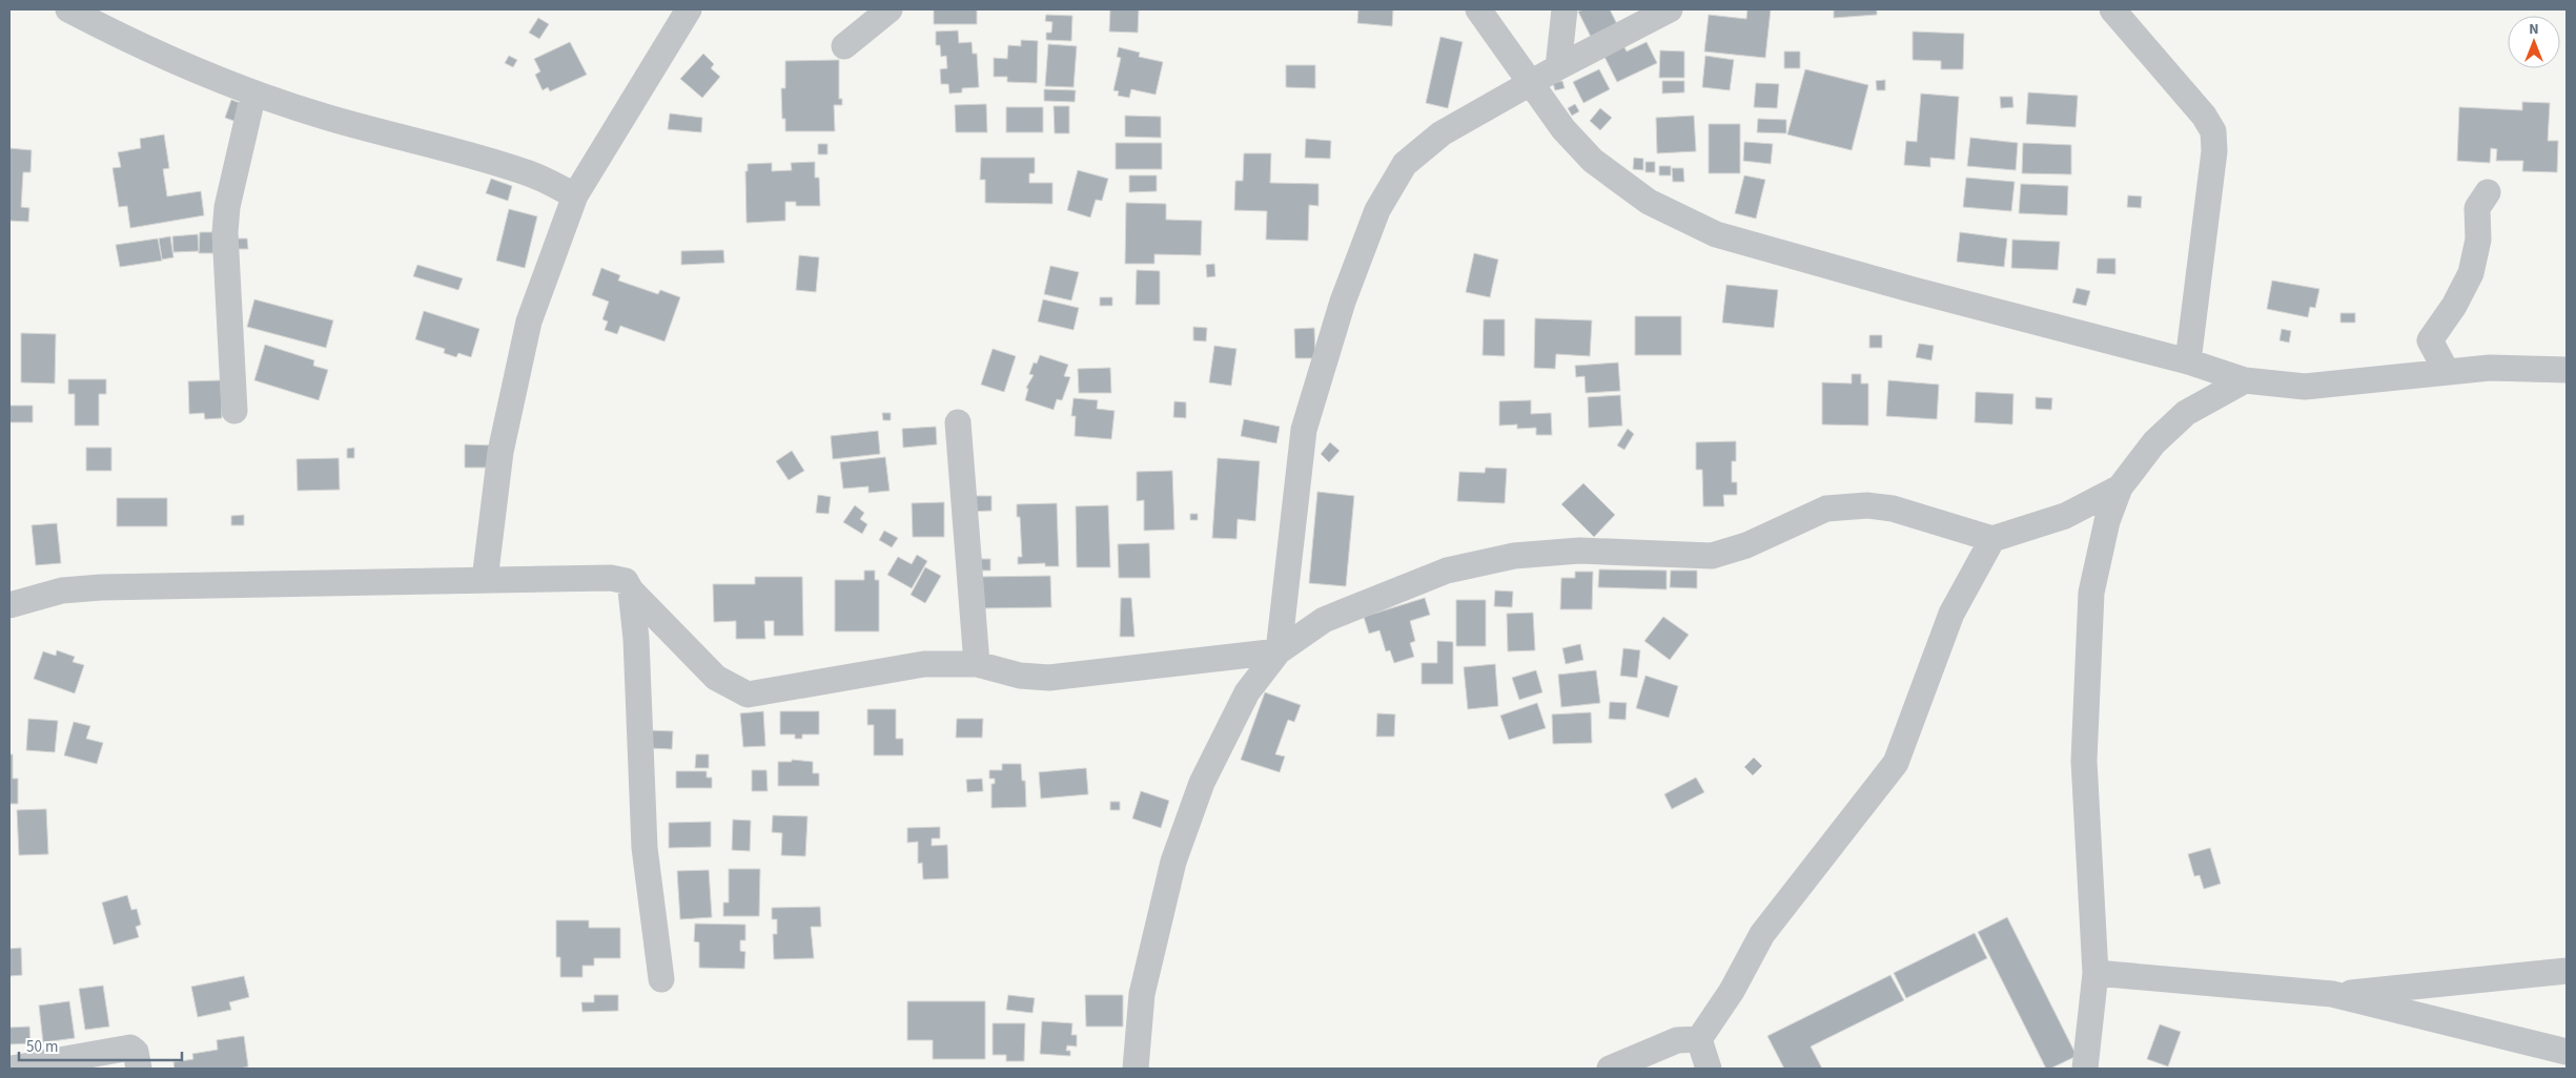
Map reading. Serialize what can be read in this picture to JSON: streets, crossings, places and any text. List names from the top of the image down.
{
  "scale_bar": "50 m",
  "north": "top"
}
